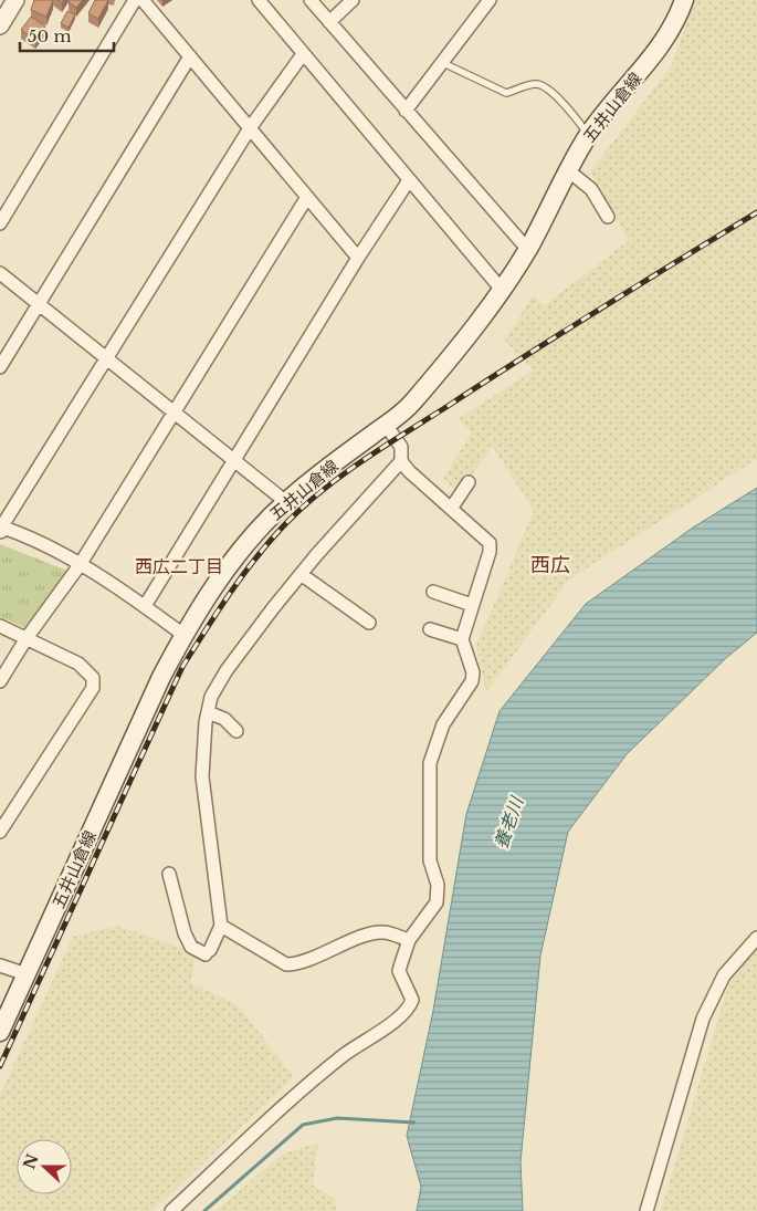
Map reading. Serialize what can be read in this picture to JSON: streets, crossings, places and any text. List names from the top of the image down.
{
  "streets": {
    "main road": ["五井山倉線"]
  },
  "districts": ["西広", "西広二丁目"],
  "water": ["養老川"],
  "scale_bar": "50 m",
  "north": "left"
}
